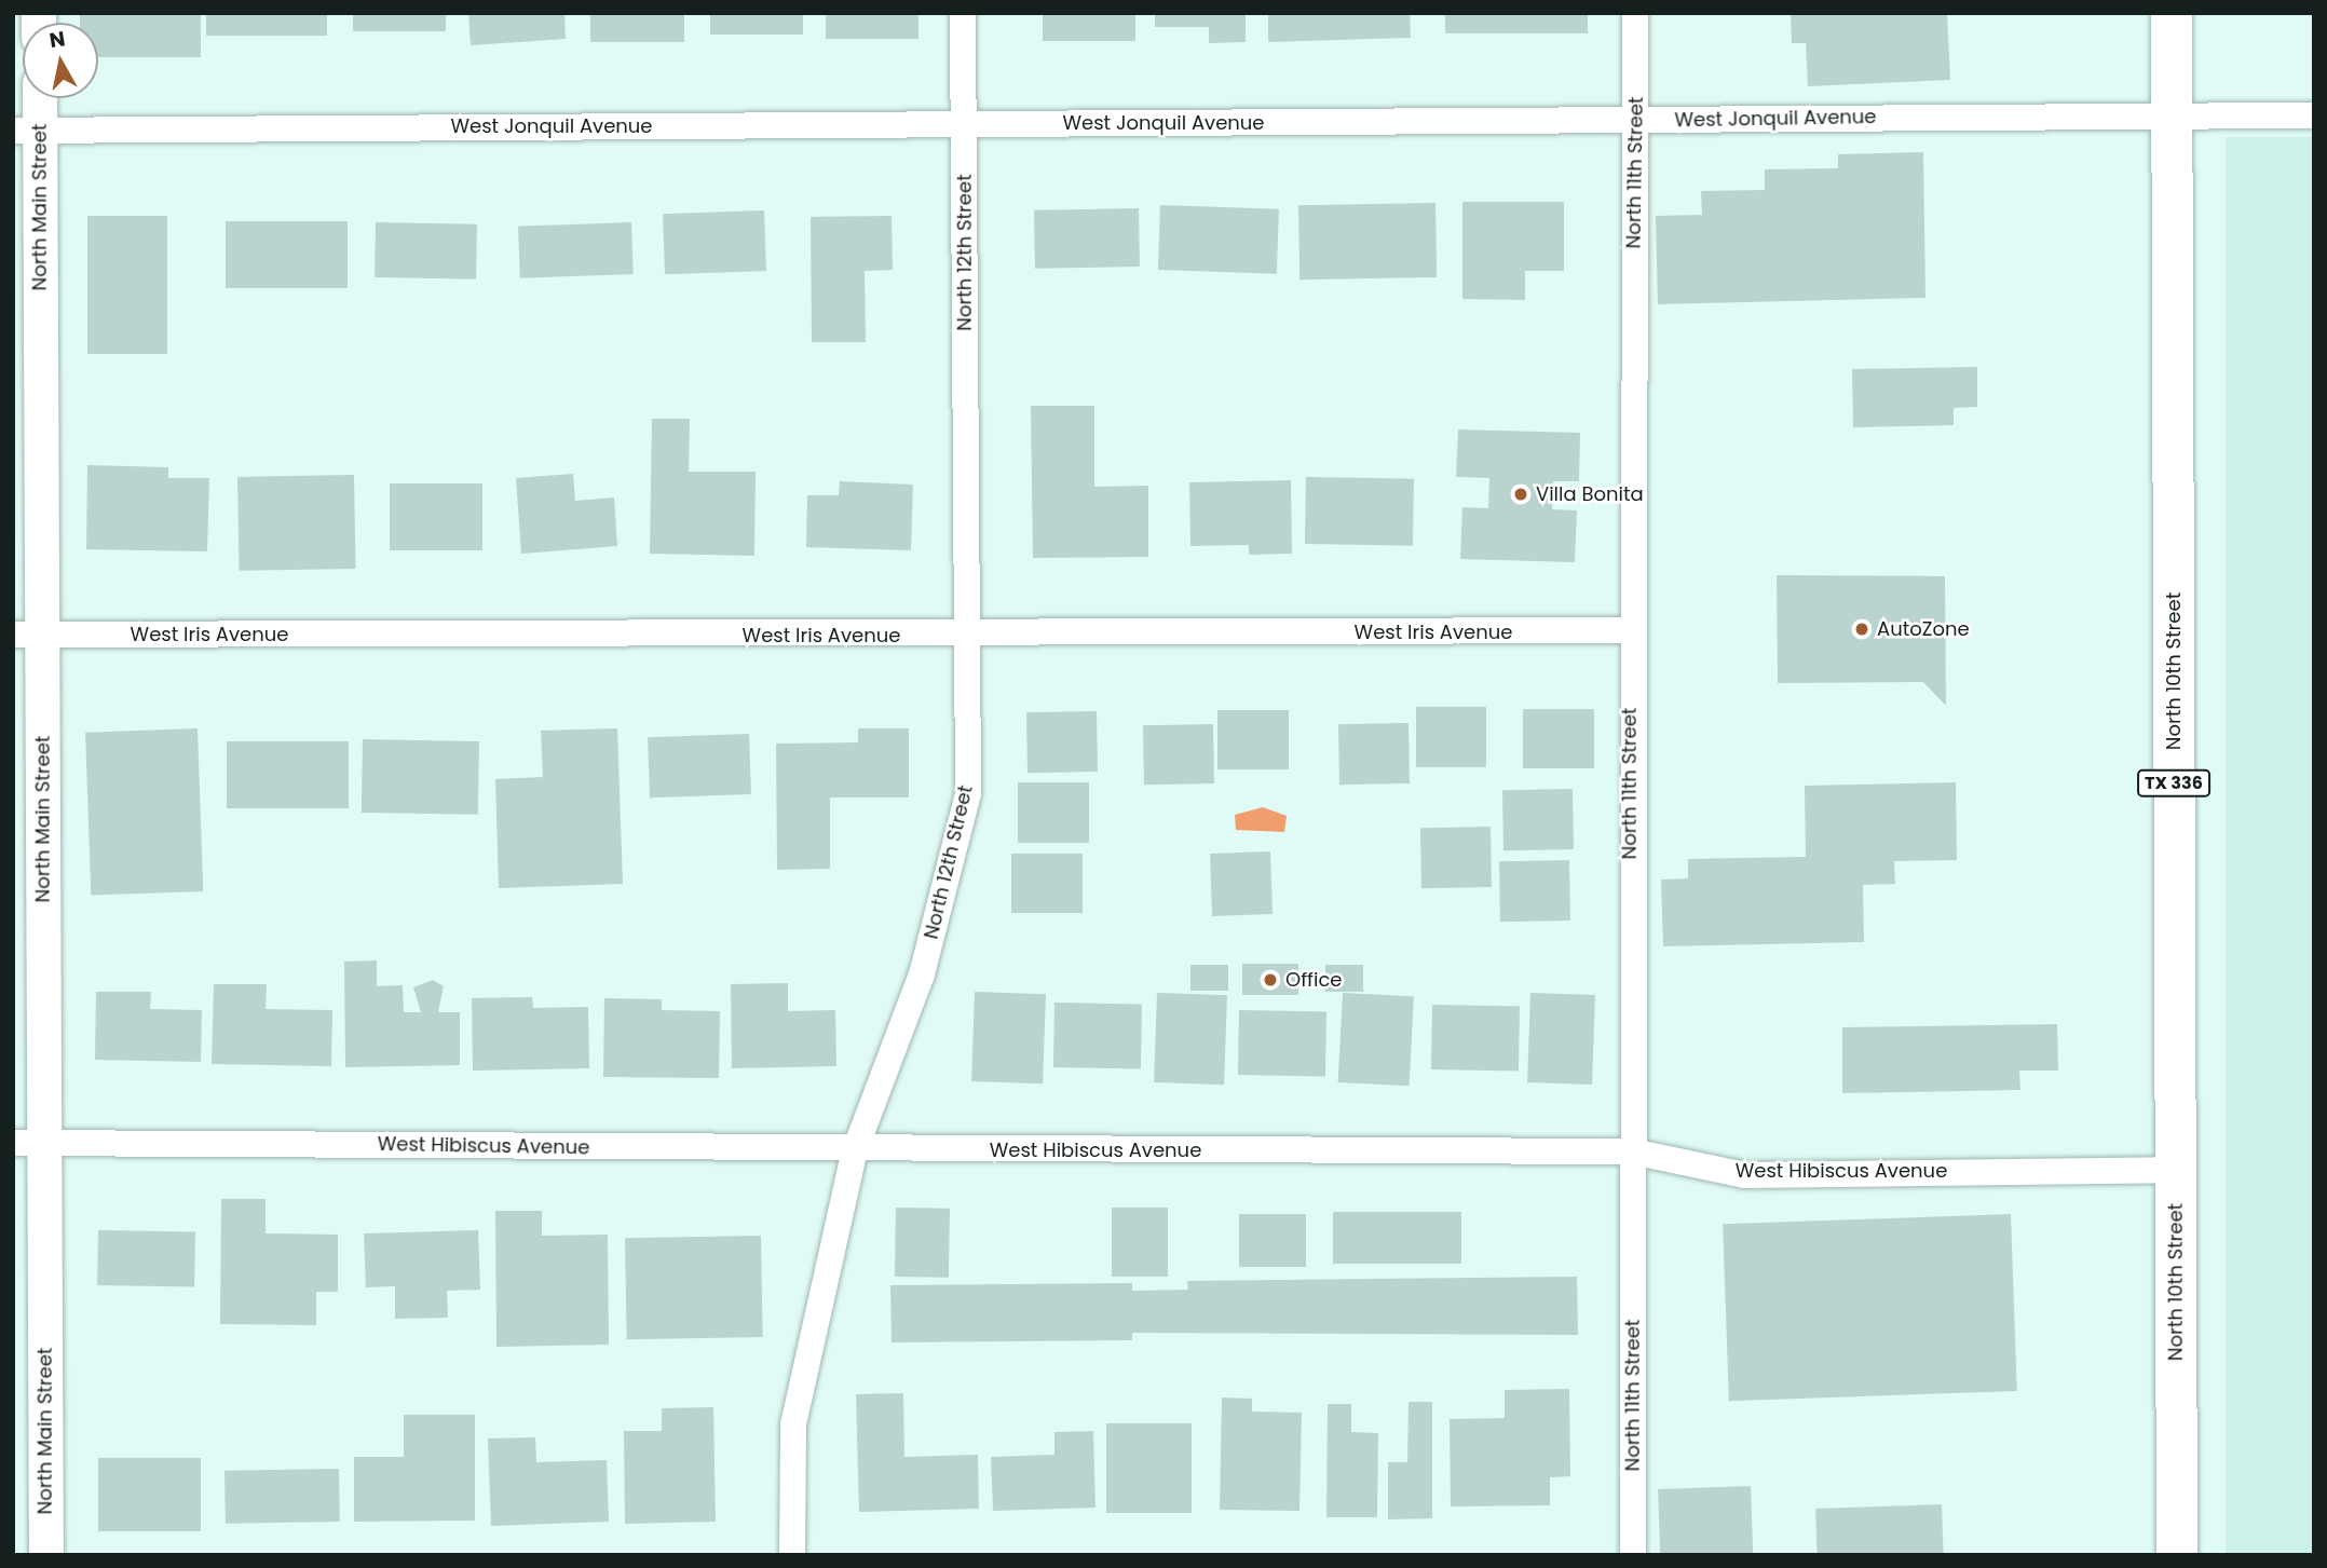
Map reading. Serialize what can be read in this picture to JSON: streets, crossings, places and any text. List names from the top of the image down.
{
  "streets": {
    "main road": ["North 10th Street", "TX 336"],
    "street": [
      "West Jonquil Avenue",
      "North 11th Street",
      "North Main Street",
      "North 12th Street",
      "West Iris Avenue",
      "West Hibiscus Avenue"
    ]
  },
  "crossings": [
    ["West Jonquil Avenue", "North 11th Street"],
    ["West Jonquil Avenue", "North Main Street"],
    ["West Jonquil Avenue", "North 12th Street"],
    ["West Jonquil Avenue", "North 10th Street"],
    ["North 11th Street", "West Iris Avenue"],
    ["North 11th Street", "West Hibiscus Avenue"],
    ["North Main Street", "West Iris Avenue"],
    ["North Main Street", "West Hibiscus Avenue"],
    ["North 12th Street", "West Iris Avenue"],
    ["North 12th Street", "West Hibiscus Avenue"],
    ["North 10th Street", "West Hibiscus Avenue"]
  ],
  "places": ["Villa Bonita", "AutoZone", "Office"],
  "north": "top"
}
